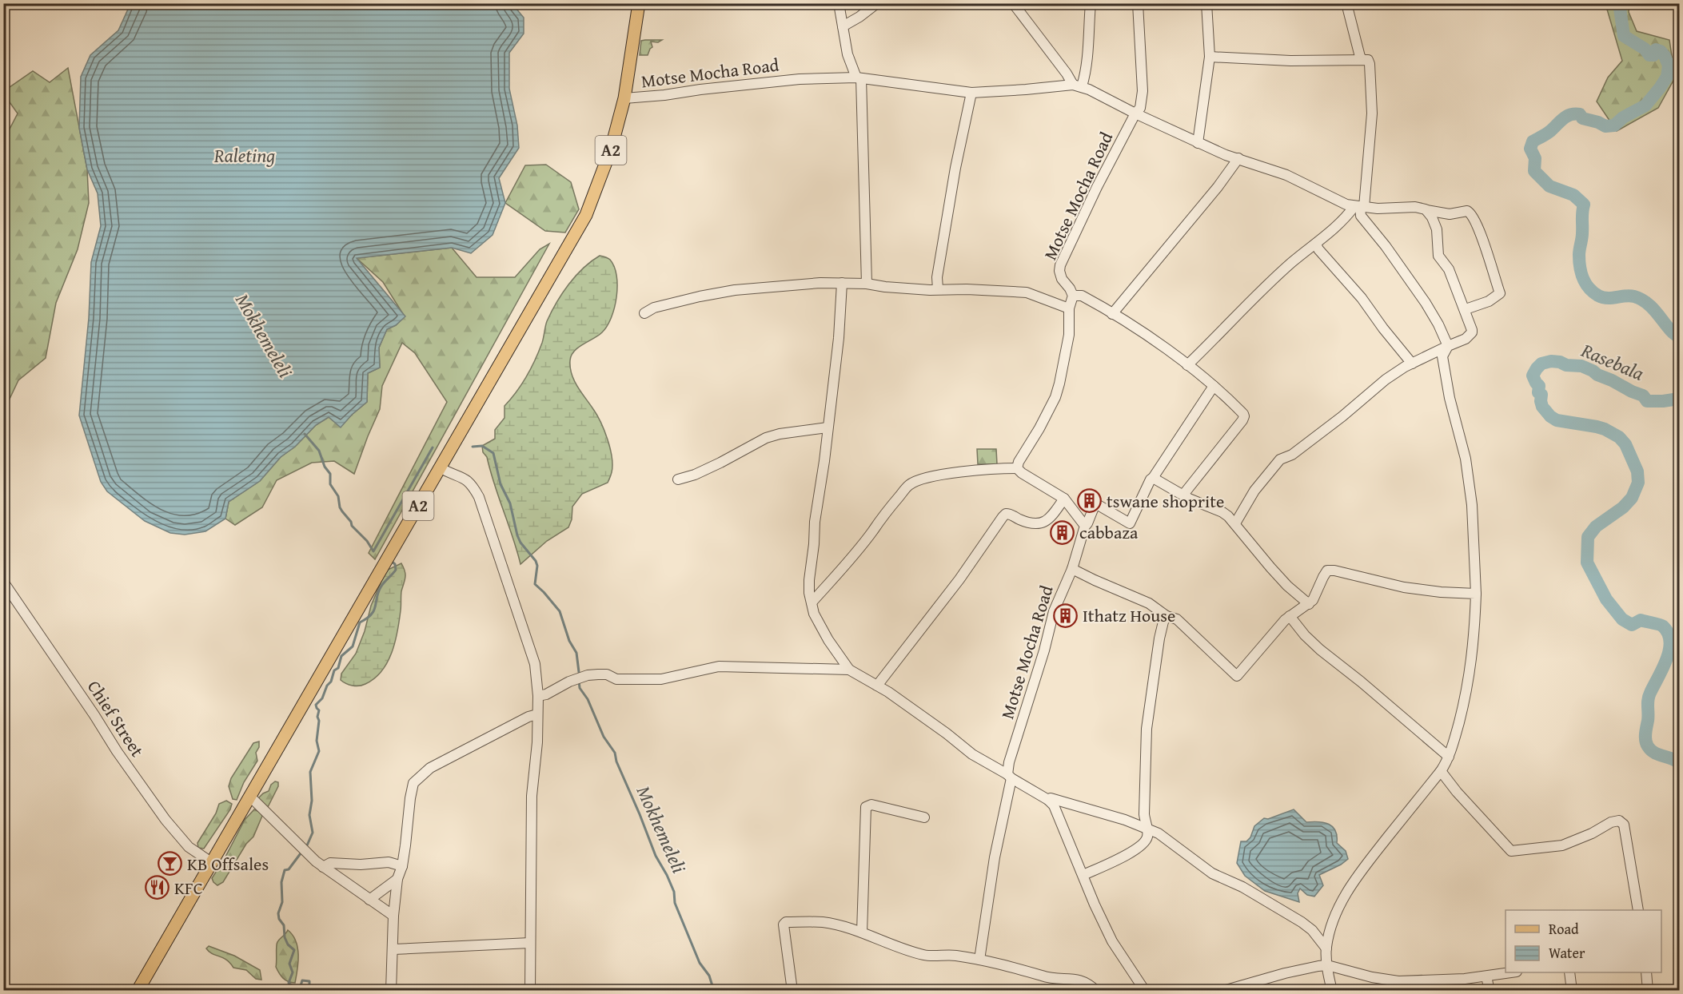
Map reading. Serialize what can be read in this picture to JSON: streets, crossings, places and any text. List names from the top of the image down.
{
  "streets": {
    "main road": ["A2"],
    "street": ["Motse Mocha Road", "Chief Street"]
  },
  "crossings": [
    ["Motse Mocha Road", "A2"],
    ["A2", "Chief Street"]
  ],
  "water": ["Raleting", "Mokhemeleli", "Rasebala"],
  "places": {
    "building": ["tswane shoprite", "cabbaza", "Ithatz House"],
    "bar": ["KB Offsales"],
    "restaurant": ["KFC"]
  },
  "legend": ["Road", "Water"]
}
